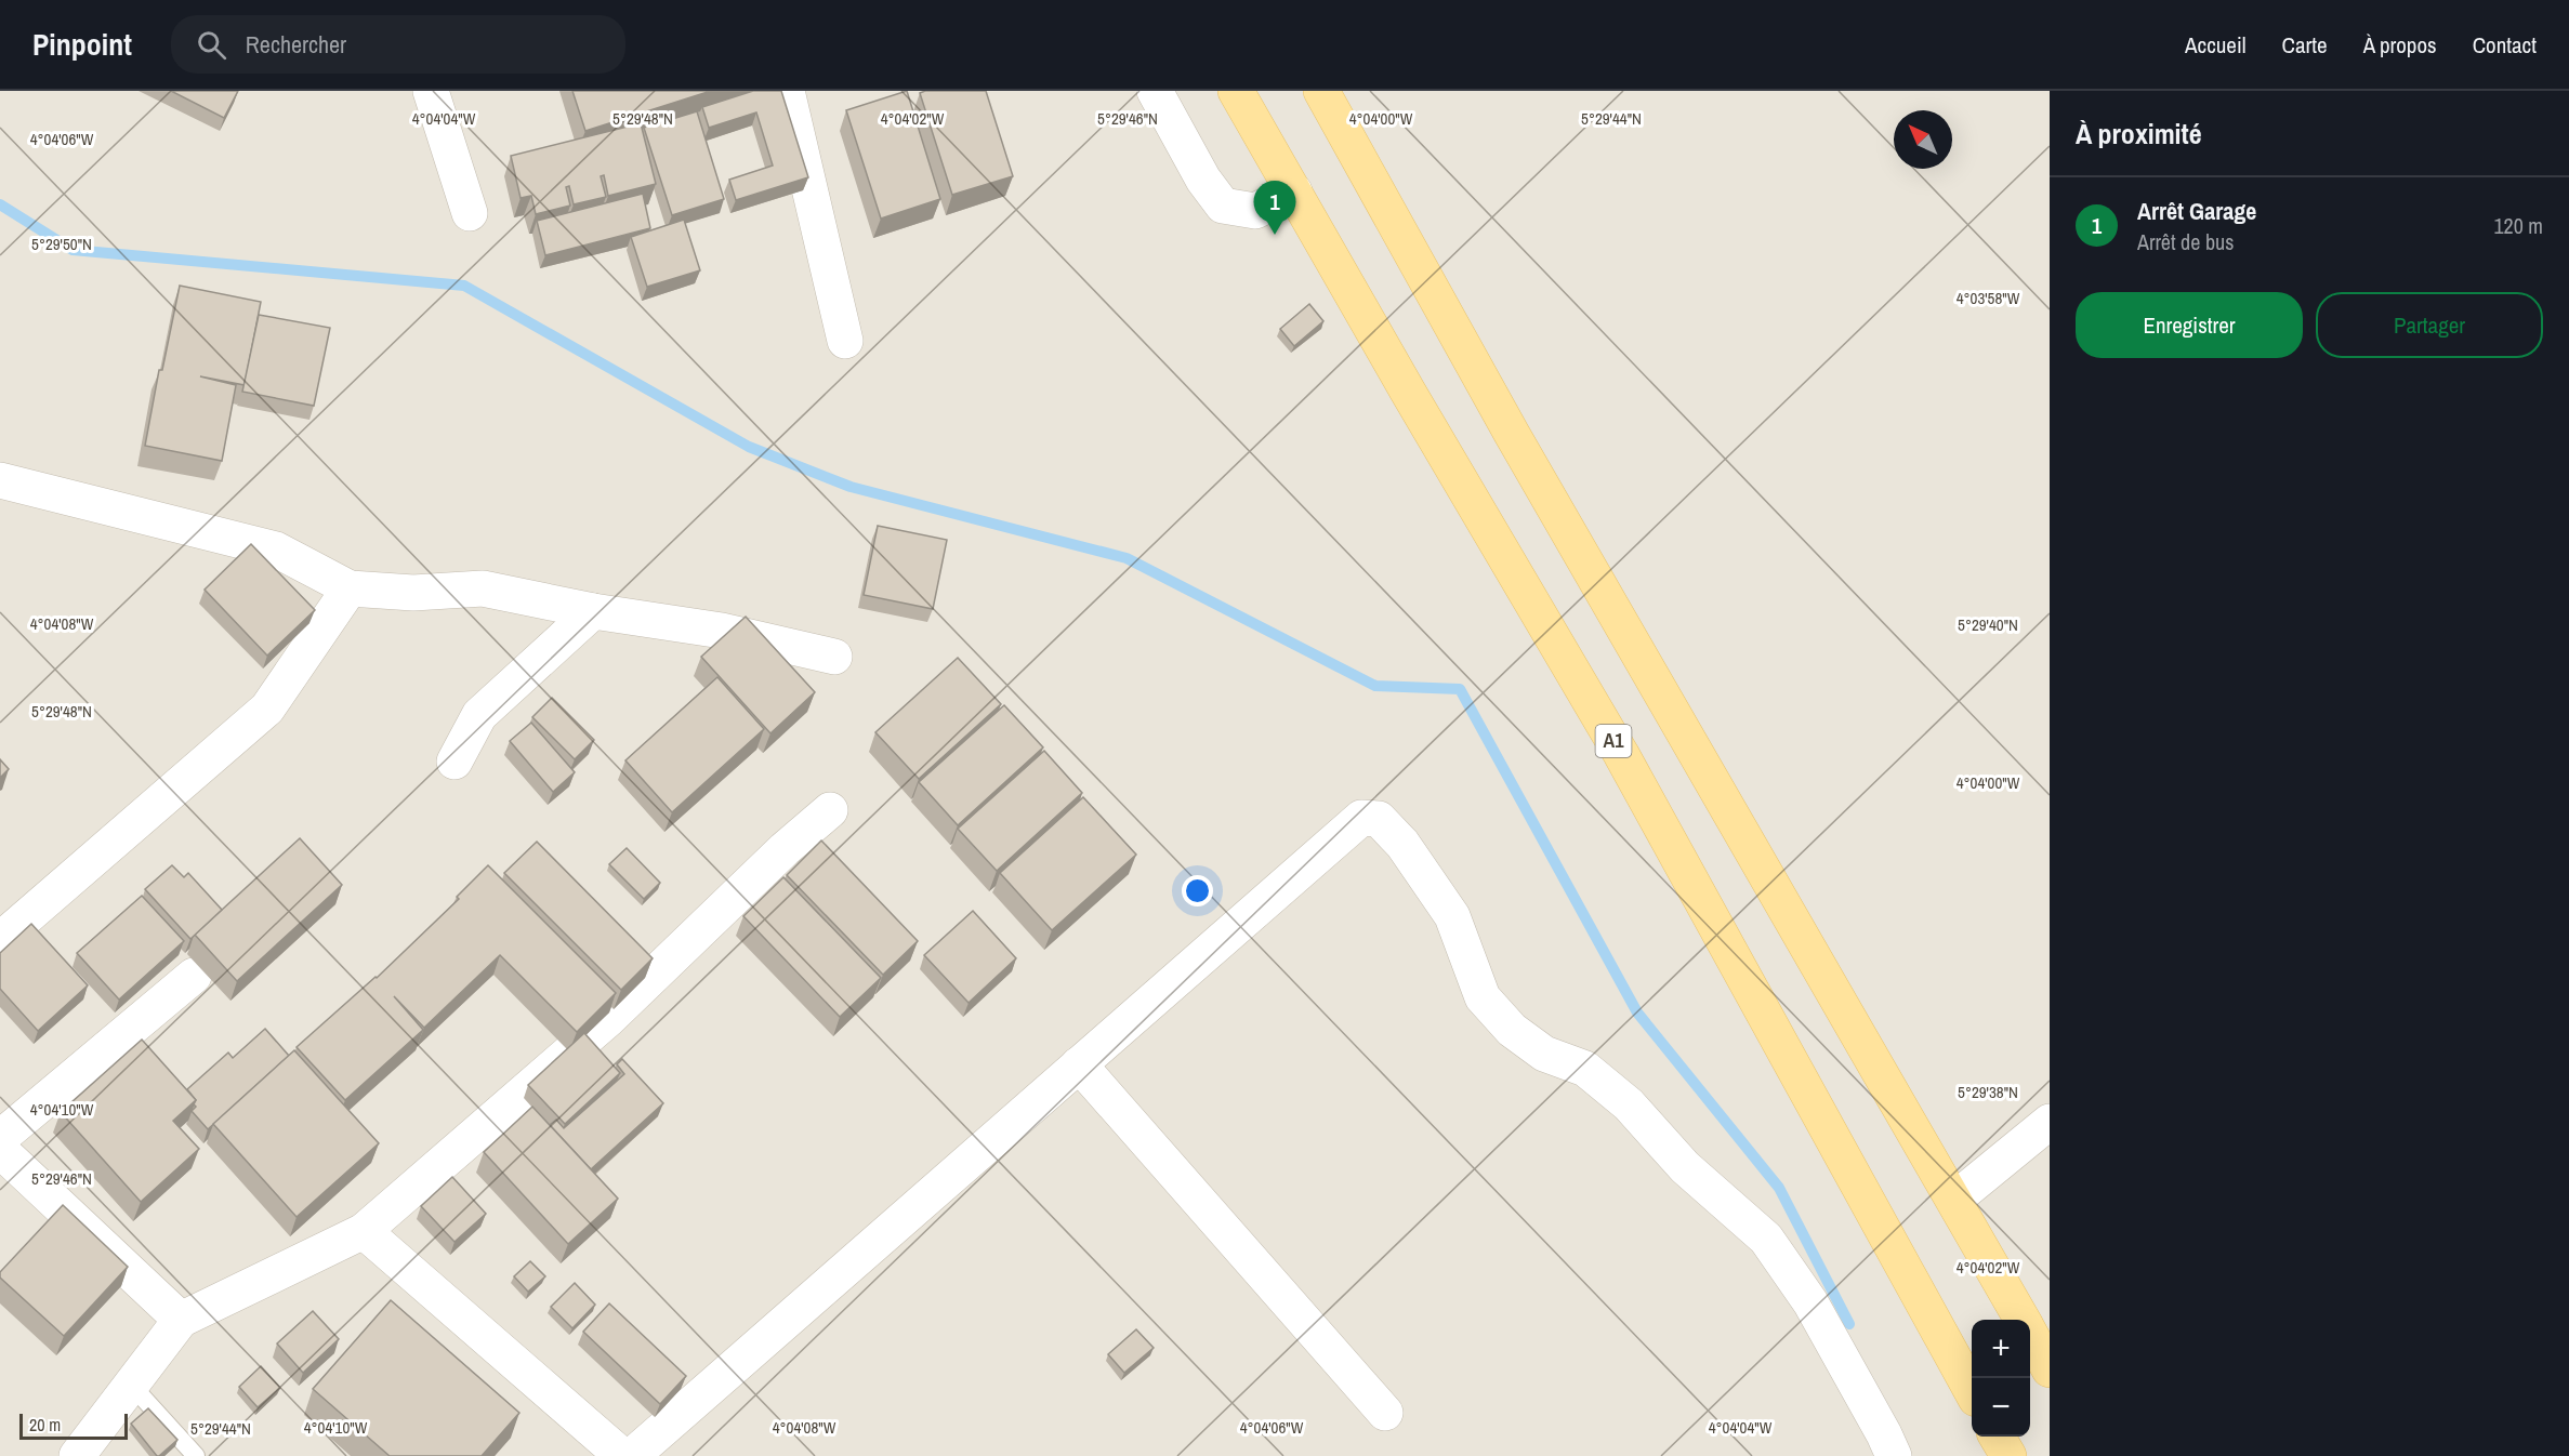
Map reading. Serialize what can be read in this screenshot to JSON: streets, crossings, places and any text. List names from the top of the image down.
{
  "streets": {
    "main road": ["A1"]
  },
  "scale_bar": "20 m",
  "north": "top left",
  "page": {
    "header": "Pinpoint",
    "search": "Rechercher",
    "nav": [
      "Accueil",
      "Carte",
      "À propos",
      "Contact"
    ],
    "heading": "À proximité",
    "list": [
      {
        "mark": "1",
        "name": "Arrêt Garage",
        "note": "Arrêt de bus",
        "value": "120 m"
      }
    ],
    "pins": "1",
    "buttons": ["Enregistrer", "Partager"],
    "map_buttons": ["+", "−"],
    "scale": "20 m"
  },
  "coordinates": [
    "5°29'48\"N",
    "5°29'46\"N",
    "5°29'44\"N",
    "4°04'00\"W",
    "4°04'04\"W",
    "4°04'02\"W",
    "4°04'06\"W",
    "5°29'50\"N",
    "4°03'58\"W",
    "4°04'08\"W",
    "5°29'40\"N",
    "5°29'38\"N",
    "4°04'10\"W"
  ]
}
